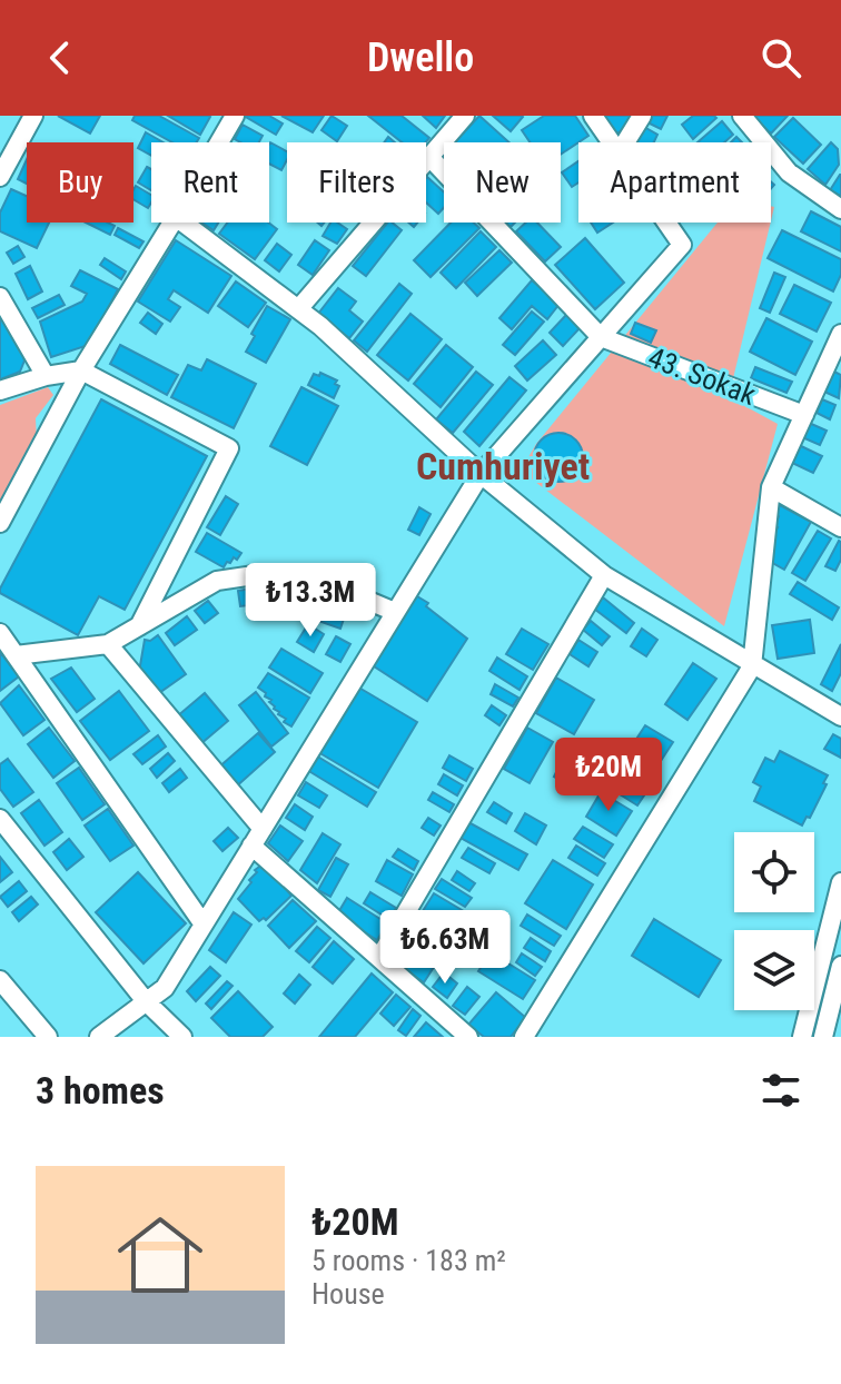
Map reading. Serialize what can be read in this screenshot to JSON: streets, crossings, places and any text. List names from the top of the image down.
{
  "streets": {
    "street": ["43. Sokak"]
  },
  "districts": ["Cumhuriyet"],
  "page": {
    "header": "Dwello",
    "chip": [
      "Buy",
      "Rent",
      "Filters",
      "New",
      "Apartment"
    ],
    "price": ["₺13.3M", "₺20M", "₺6.63M"],
    "heading": "3 homes",
    "list": [
      {
        "name": "₺20M",
        "note": "5 rooms · 183 m² · House"
      }
    ]
  }
}
